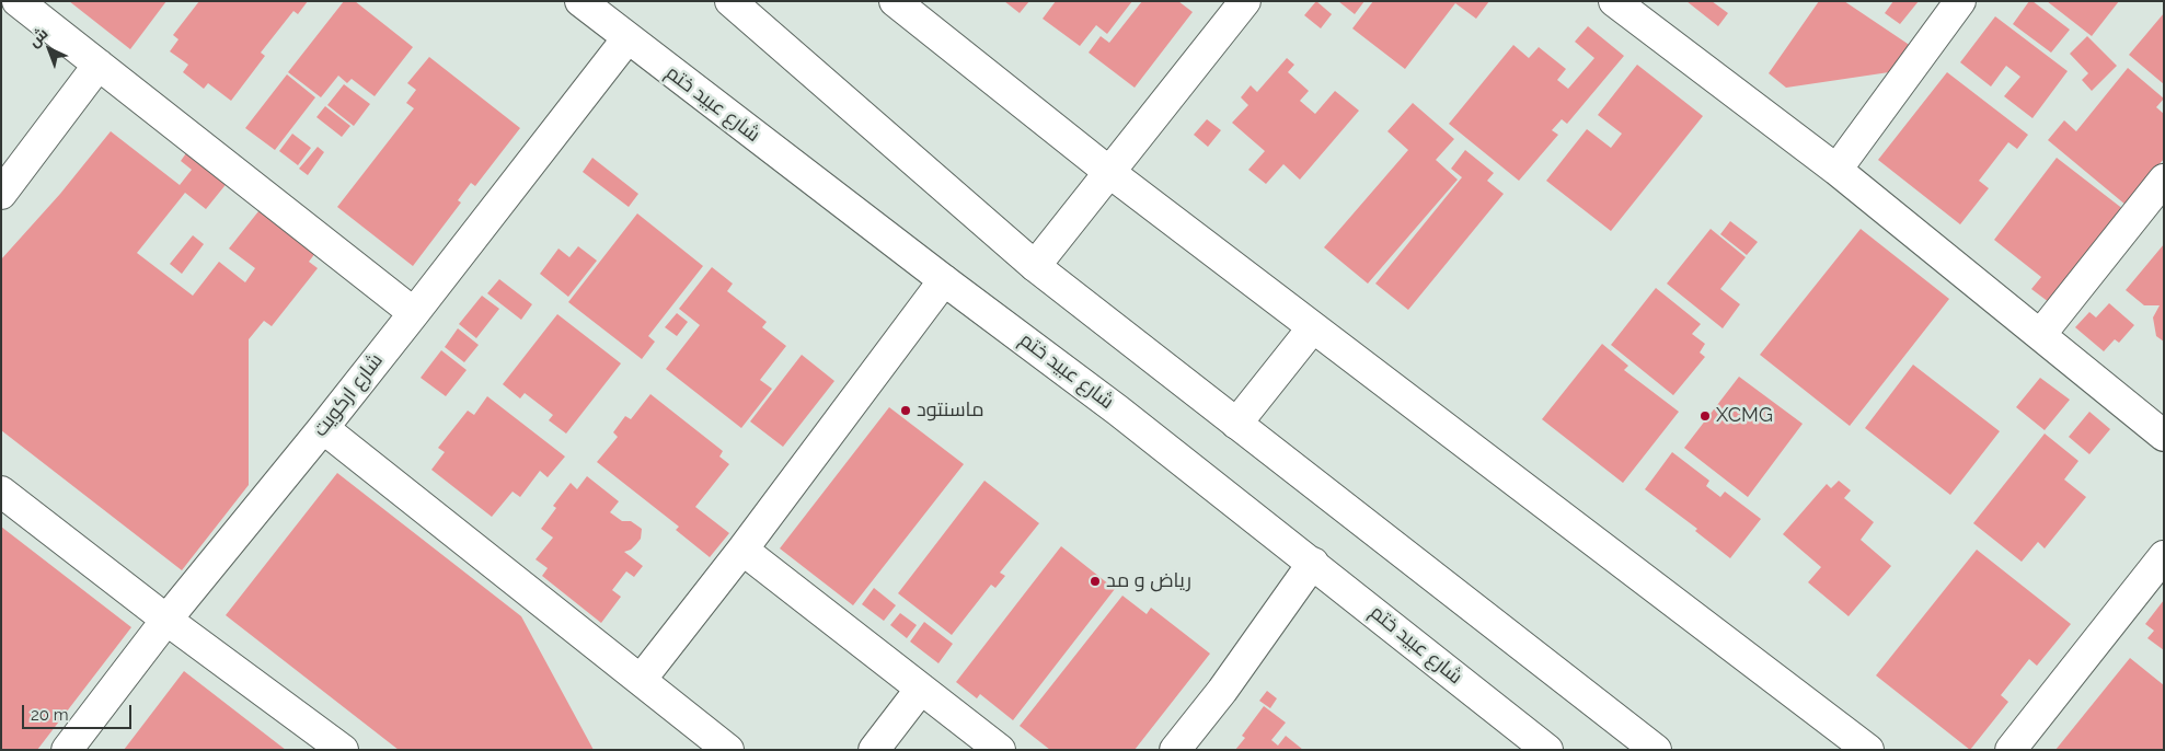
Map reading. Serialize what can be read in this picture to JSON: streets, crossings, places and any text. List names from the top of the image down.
{
  "streets": {
    "street": ["شارع عبيد ختم", "شارع اركويت"]
  },
  "crossings": [
    ["شارع عبيد ختم", "شارع اركويت"]
  ],
  "places": ["ماسنتود", "XCMG", "رياض و مد"],
  "scale_bar": "20 m",
  "north": "top left"
}
